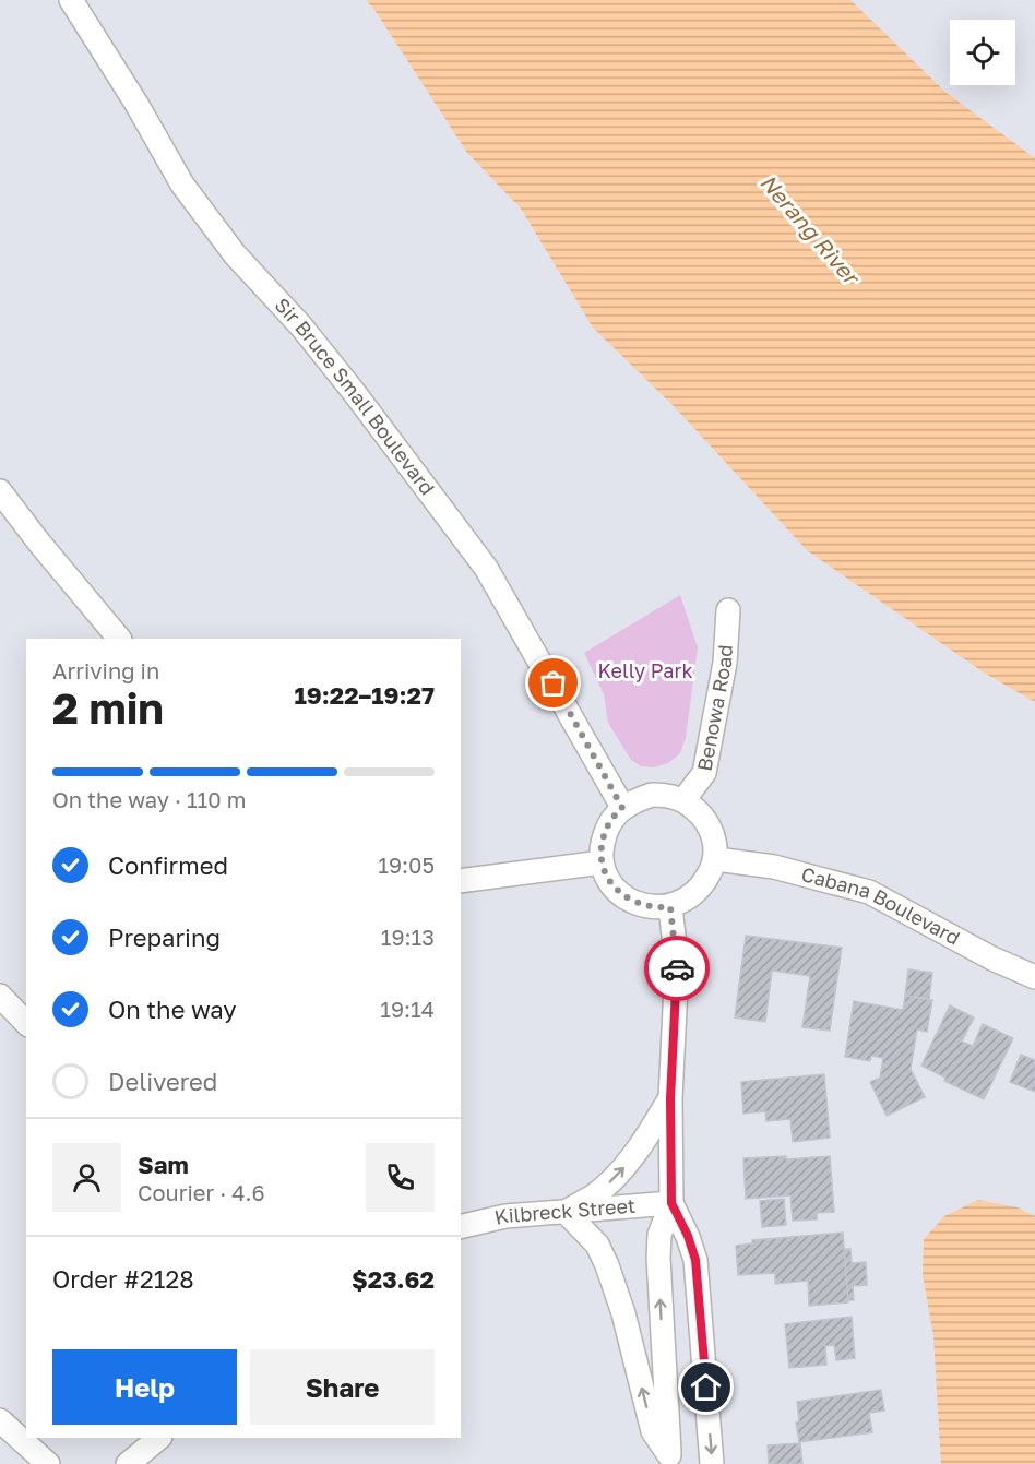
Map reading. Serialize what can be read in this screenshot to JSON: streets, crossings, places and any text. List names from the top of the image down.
{
  "streets": {
    "street": [
      "Sir Bruce Small Boulevard",
      "Benowa Road",
      "Cabana Boulevard",
      "Kilbreck Street"
    ]
  },
  "crossings": [
    ["Sir Bruce Small Boulevard", "Benowa Road"],
    ["Sir Bruce Small Boulevard", "Cabana Boulevard"],
    ["Benowa Road", "Cabana Boulevard"]
  ],
  "water": ["Nerang River"],
  "parks": ["Kelly Park"],
  "page": {
    "heading": ["2 min", "Arriving in", "19:22–19:27"],
    "panel": [
      "Sam",
      "Courier · 4.6",
      "Order #2128",
      "$23.62"
    ],
    "bar": "On the way · 110 m",
    "list": [
      ["Confirmed", "19:05"],
      ["Preparing", "19:13"],
      ["On the way", "19:14"],
      "Delivered"
    ],
    "buttons": ["Help", "Share"]
  }
}
